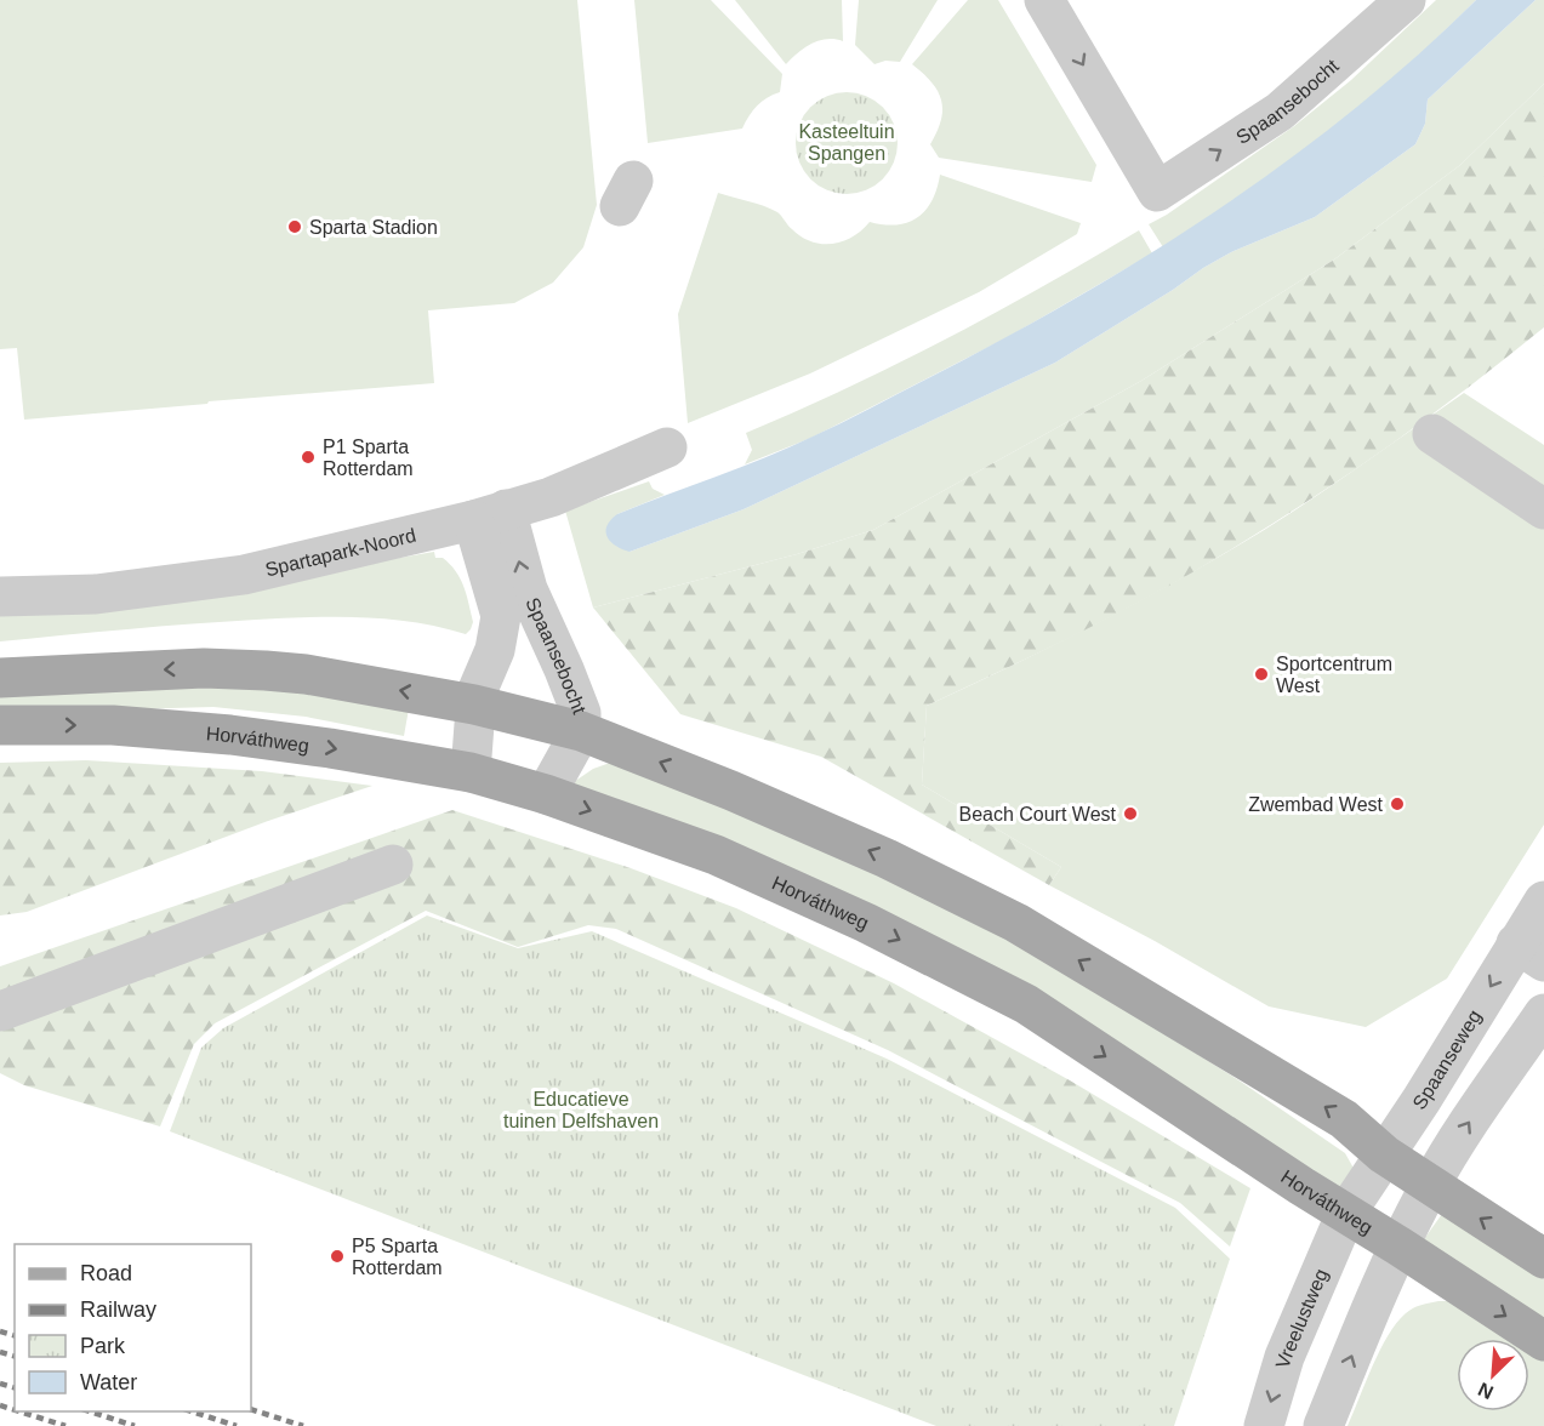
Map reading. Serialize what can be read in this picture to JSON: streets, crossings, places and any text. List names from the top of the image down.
{
  "streets": {
    "main road": ["Horváthweg"],
    "street": [
      "Spaansebocht",
      "Spartapark-Noord",
      "Spaanseweg",
      "Vreelustweg"
    ]
  },
  "crossings": [
    ["Spaansebocht", "Spartapark-Noord"],
    ["Spaansebocht", "Horváthweg"],
    ["Horváthweg", "Spaanseweg"],
    ["Horváthweg", "Vreelustweg"],
    ["Spaanseweg", "Vreelustweg"]
  ],
  "parks": ["Kasteeltuin Spangen", "Educatieve tuinen Delfshaven"],
  "places": [
    "Sparta Stadion",
    "P1 Sparta Rotterdam",
    "Sportcentrum West",
    "Zwembad West",
    "Beach Court West",
    "P5 Sparta Rotterdam"
  ],
  "legend": [
    "Road",
    "Railway",
    "Park",
    "Water"
  ],
  "north": "bottom left"
}
